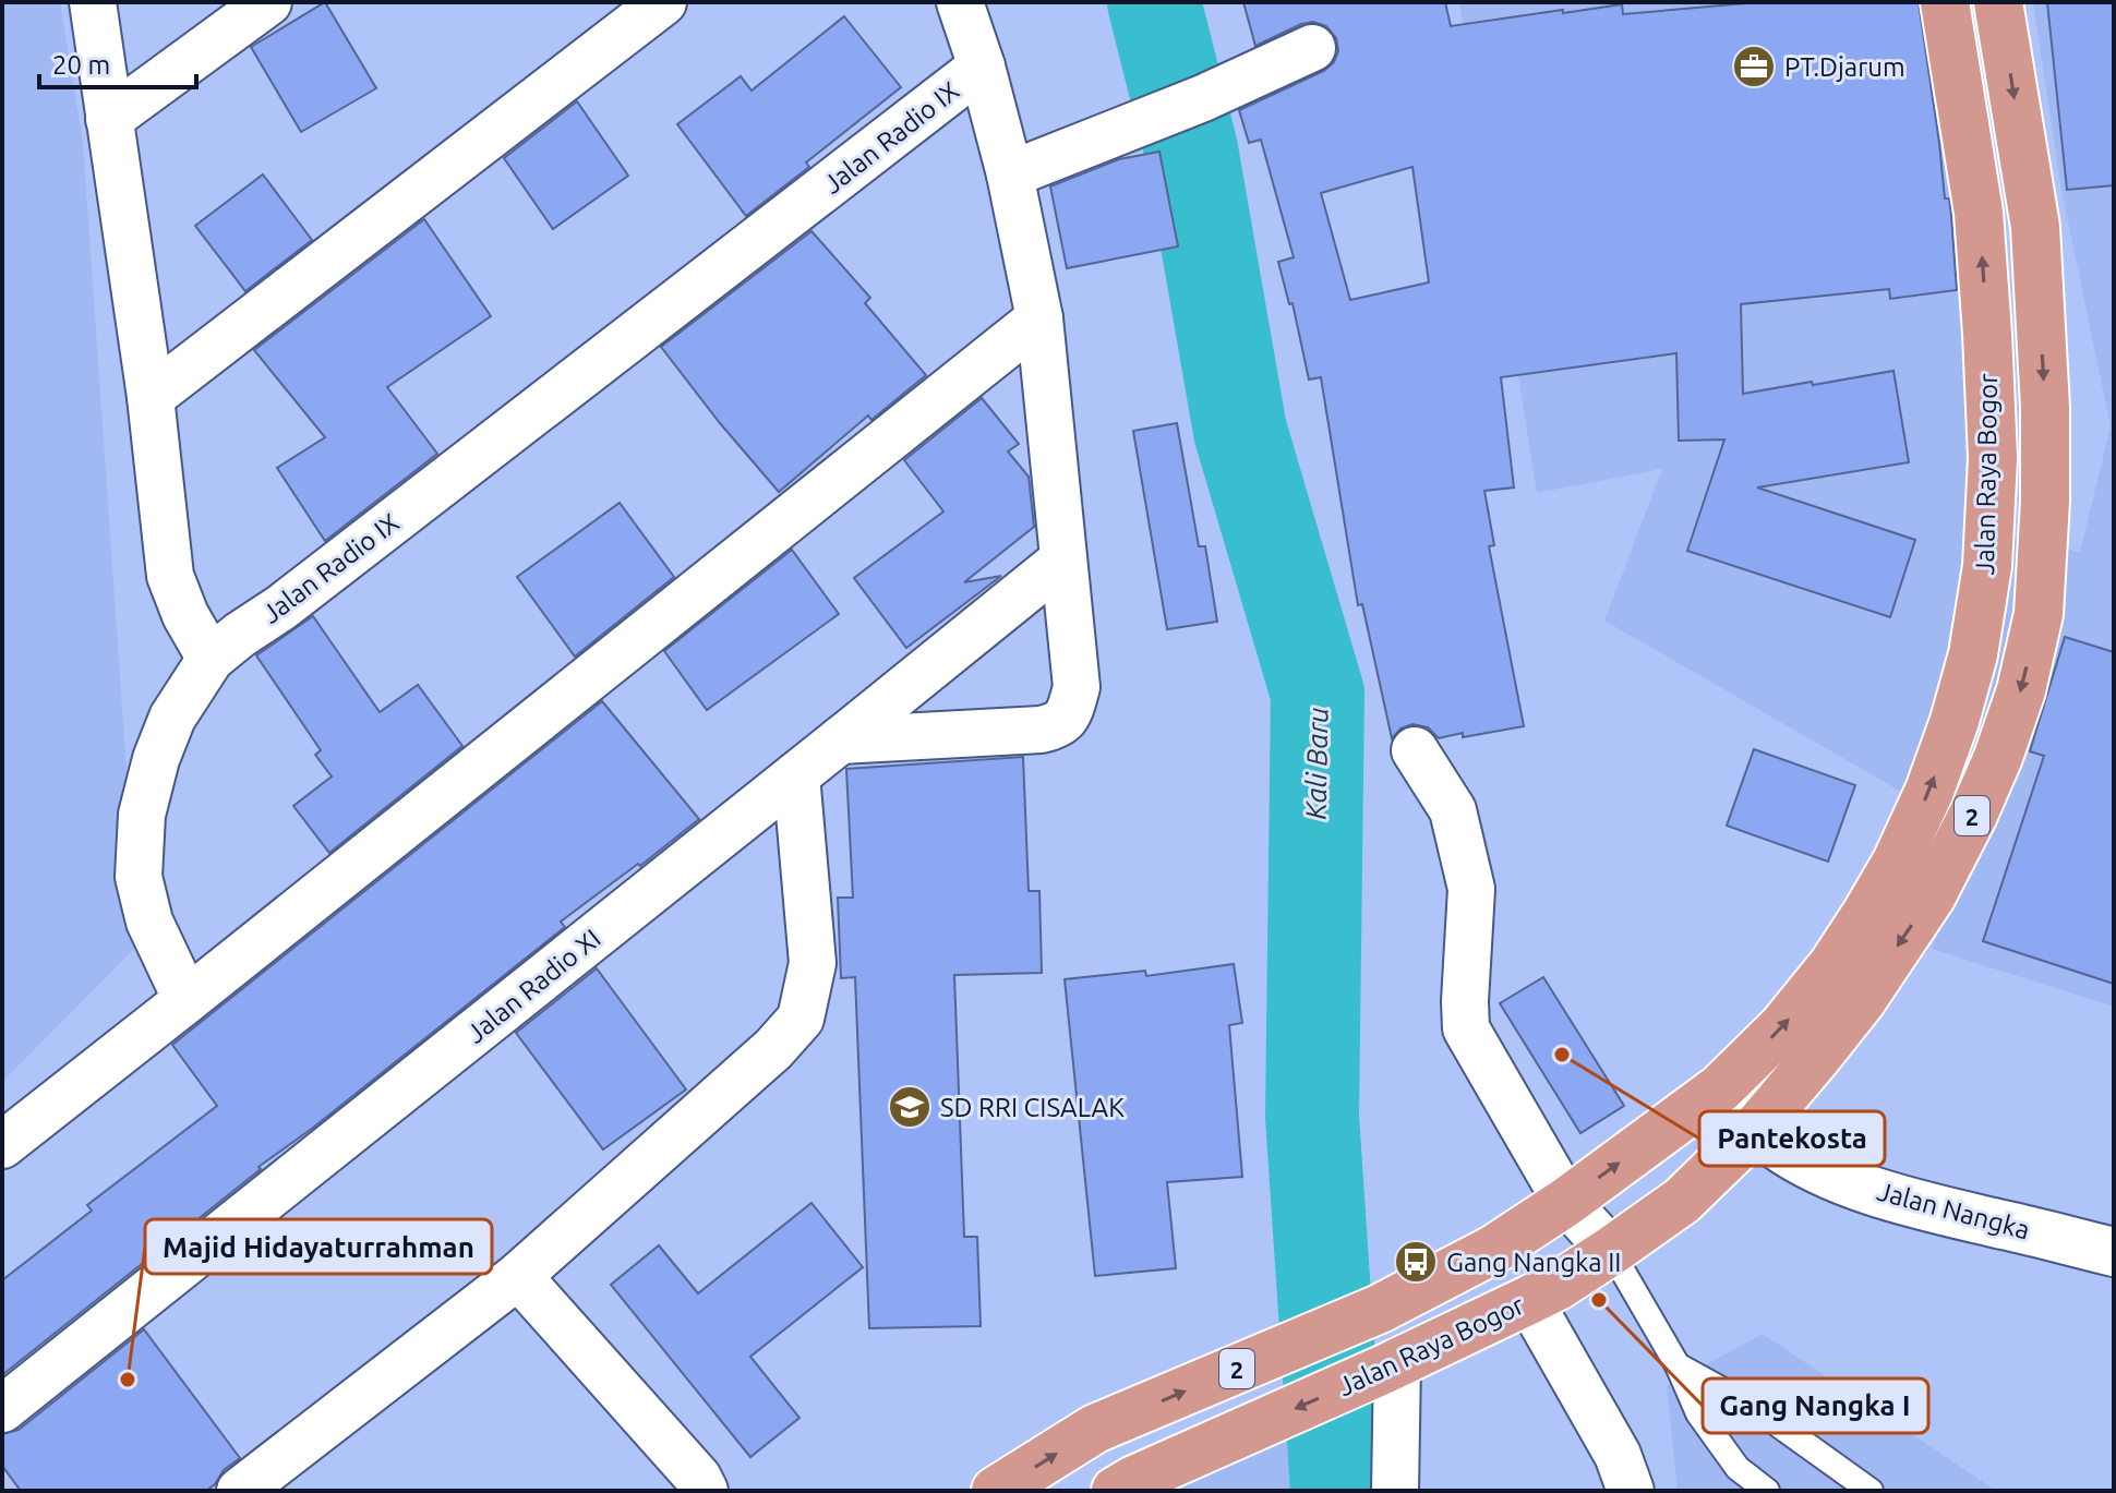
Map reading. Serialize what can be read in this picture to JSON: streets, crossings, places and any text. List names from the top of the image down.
{
  "streets": {
    "highway": ["Jalan Raya Bogor", "2"],
    "street": ["Jalan Radio IX", "Jalan Radio XI", "Jalan Nangka"]
  },
  "crossings": [
    ["Jalan Raya Bogor", "Jalan Nangka"]
  ],
  "water": ["Kali Baru"],
  "places": {
    "office": ["PT.Djarum"],
    "other": ["Pantekosta", "Gang Nangka I", "Majid Hidayaturrahman"],
    "school or university": ["SD RRI CISALAK"],
    "bus stop": ["Gang Nangka II"]
  },
  "scale_bar": "20 m"
}
